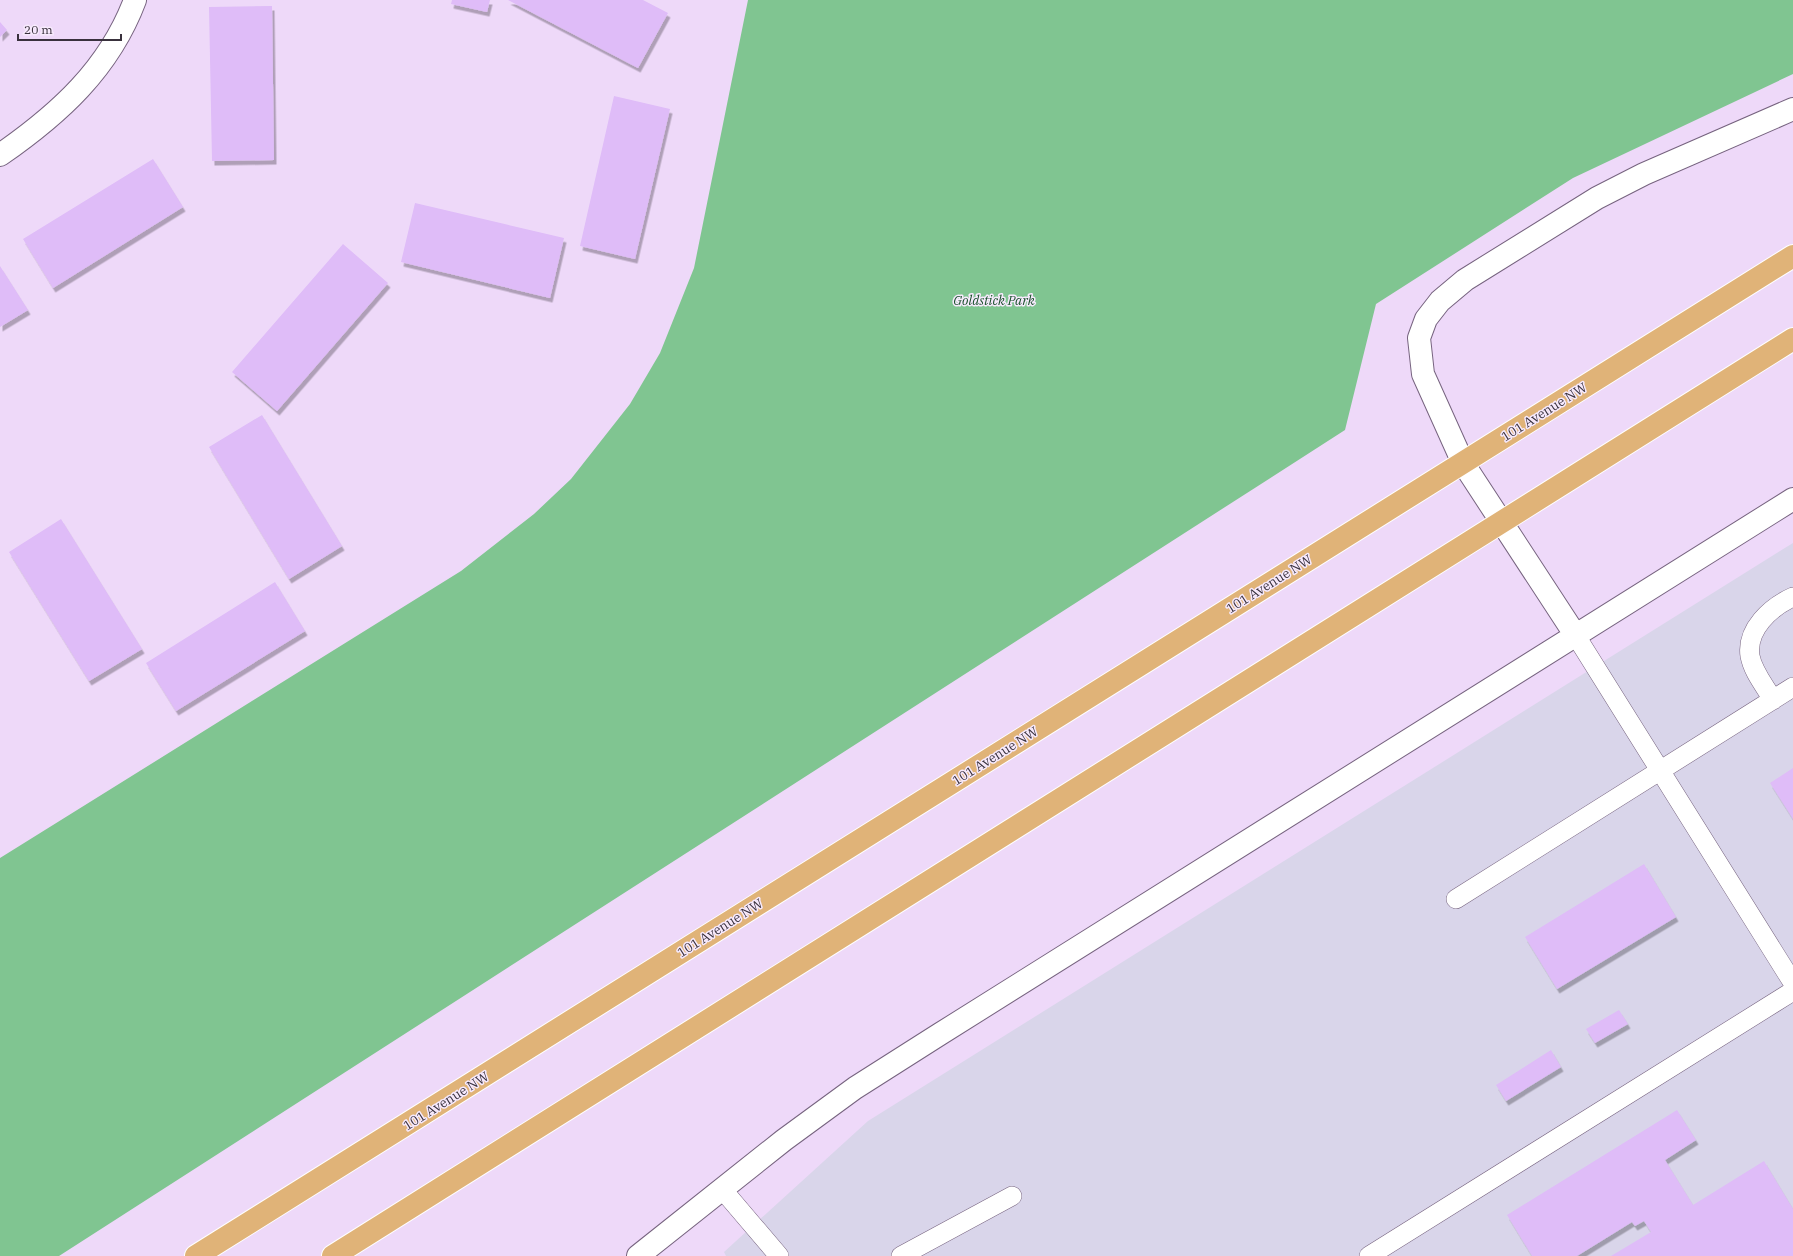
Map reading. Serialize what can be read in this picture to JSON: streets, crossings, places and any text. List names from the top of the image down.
{
  "streets": {
    "main road": ["101 Avenue NW"]
  },
  "parks": ["Goldstick Park"],
  "scale_bar": "20 m"
}
